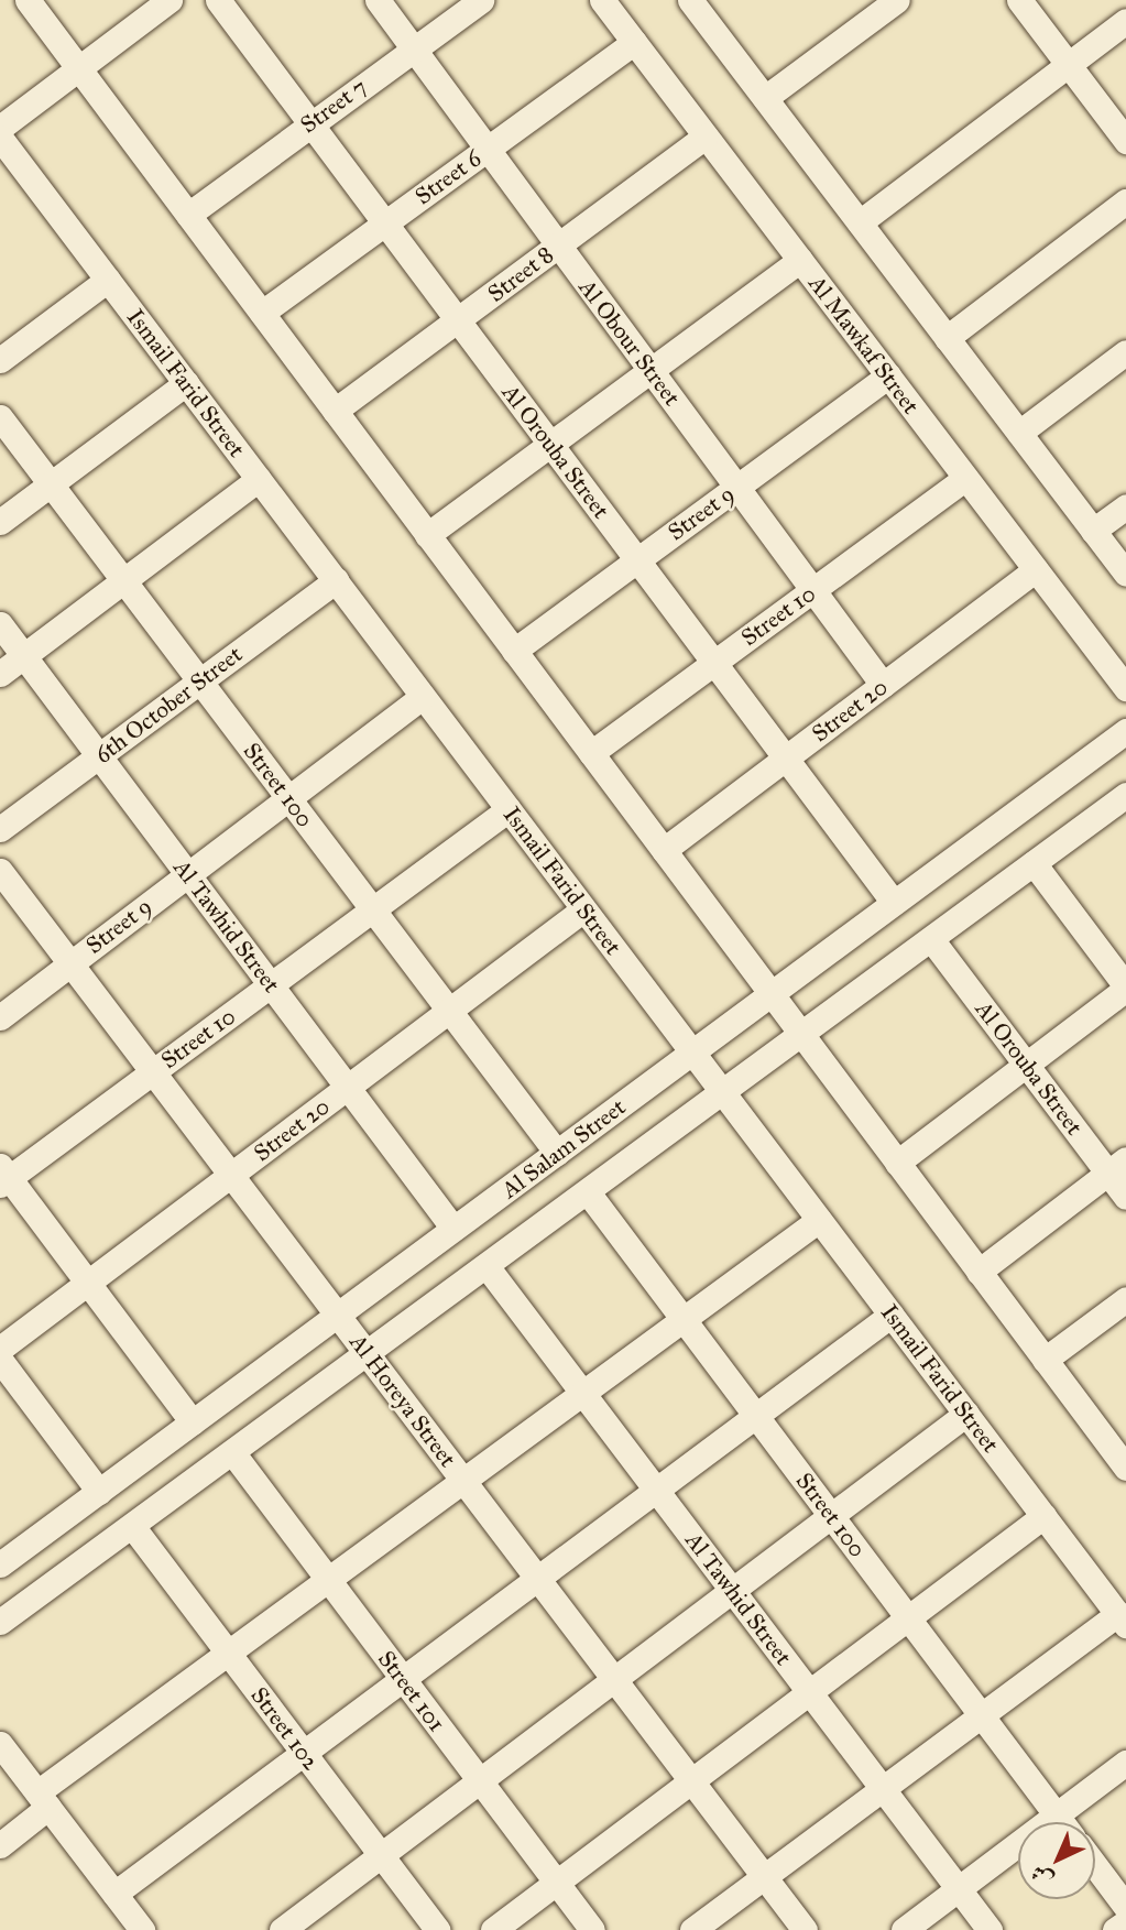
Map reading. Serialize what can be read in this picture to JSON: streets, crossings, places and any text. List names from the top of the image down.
{
  "streets": {
    "street": [
      "Street 7",
      "Street 6",
      "Street 8",
      "Al Obour Street",
      "Al Mawkaf Street",
      "Ismail Farid Street",
      "Al Orouba Street",
      "Street 9",
      "Street 10",
      "6th October Street",
      "Street 20",
      "Street 100",
      "Al Tawhid Street",
      "Al Salam Street",
      "Al Horeya Street",
      "Street 101",
      "Street 102"
    ]
  },
  "crossings": [
    ["Street 7", "Al Obour Street"],
    ["Street 7", "Al Orouba Street"],
    ["Street 6", "Al Obour Street"],
    ["Street 6", "Al Mawkaf Street"],
    ["Street 6", "Al Orouba Street"],
    ["Street 8", "Al Obour Street"],
    ["Street 8", "Al Mawkaf Street"],
    ["Street 8", "Al Orouba Street"],
    ["Al Obour Street", "Street 9"],
    ["Al Obour Street", "Street 10"],
    ["Al Obour Street", "Street 20"],
    ["Al Mawkaf Street", "Street 9"],
    ["Al Mawkaf Street", "Street 10"],
    ["Al Mawkaf Street", "Street 20"],
    ["Ismail Farid Street", "Street 9"],
    ["Ismail Farid Street", "Street 10"],
    ["Ismail Farid Street", "6th October Street"],
    ["Ismail Farid Street", "Street 20"],
    ["Ismail Farid Street", "Al Salam Street"],
    ["Al Orouba Street", "Street 9"],
    ["Al Orouba Street", "Street 10"],
    ["Al Orouba Street", "Street 20"],
    ["Al Orouba Street", "Al Salam Street"],
    ["Street 9", "Street 100"],
    ["Street 9", "Al Tawhid Street"],
    ["Street 9", "Al Horeya Street"],
    ["Street 10", "Street 100"],
    ["Street 10", "Al Tawhid Street"],
    ["Street 10", "Al Horeya Street"],
    ["6th October Street", "Street 100"],
    ["6th October Street", "Al Tawhid Street"],
    ["Street 20", "Street 100"],
    ["Street 20", "Al Tawhid Street"],
    ["Street 20", "Al Horeya Street"],
    ["Street 100", "Al Salam Street"],
    ["Al Tawhid Street", "Al Salam Street"],
    ["Al Salam Street", "Al Horeya Street"]
  ],
  "north": "bottom left"
}
